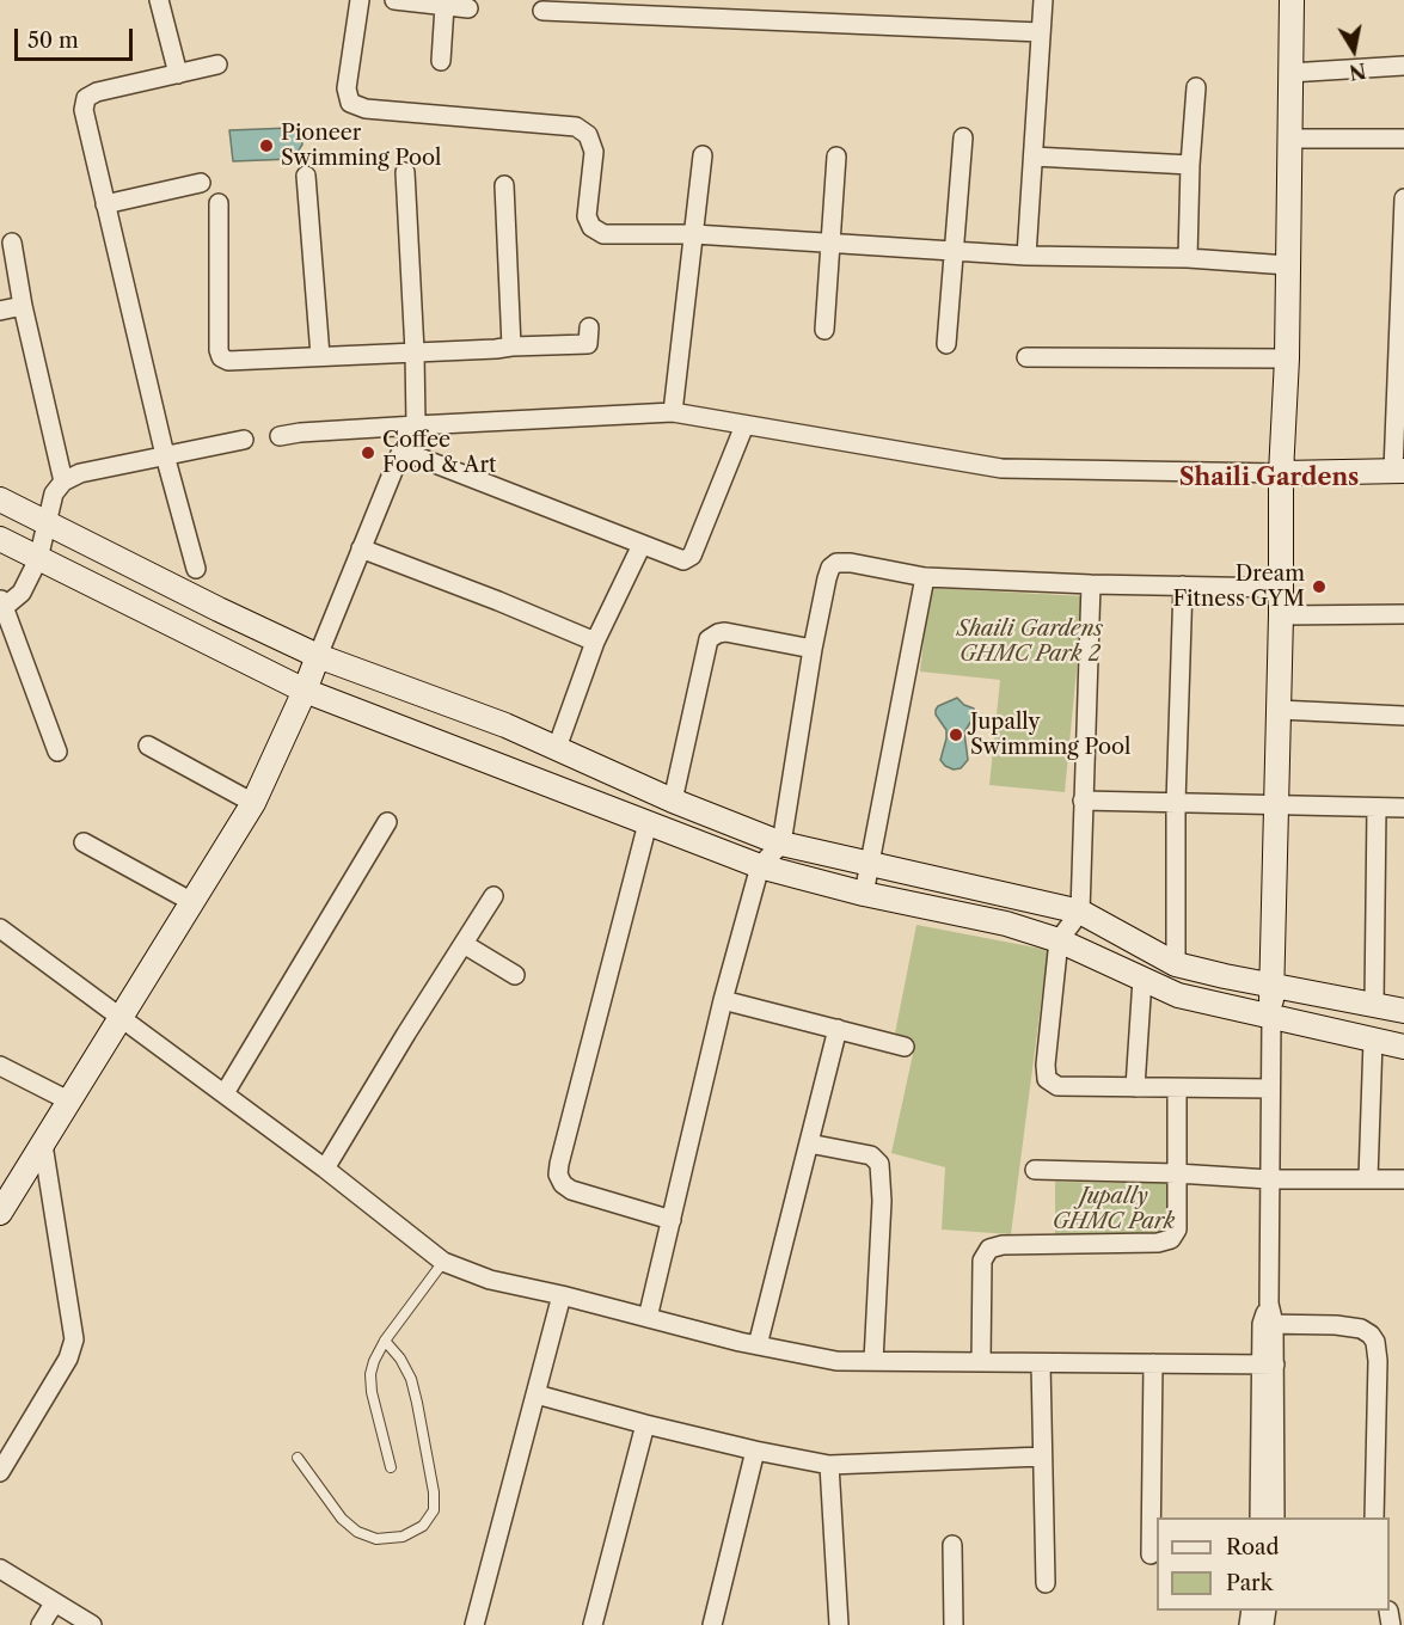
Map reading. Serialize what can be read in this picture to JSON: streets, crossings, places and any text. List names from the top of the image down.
{
  "districts": ["Shaili Gardens"],
  "parks": ["Shaili Gardens GHMC Park 2", "Jupally GHMC Park"],
  "places": [
    "Pioneer Swimming Pool",
    "Coffee Food & Art",
    "Dream Fitness GYM",
    "Jupally Swimming Pool"
  ],
  "legend": ["Road", "Park"],
  "scale_bar": "50 m",
  "north": "bottom"
}
